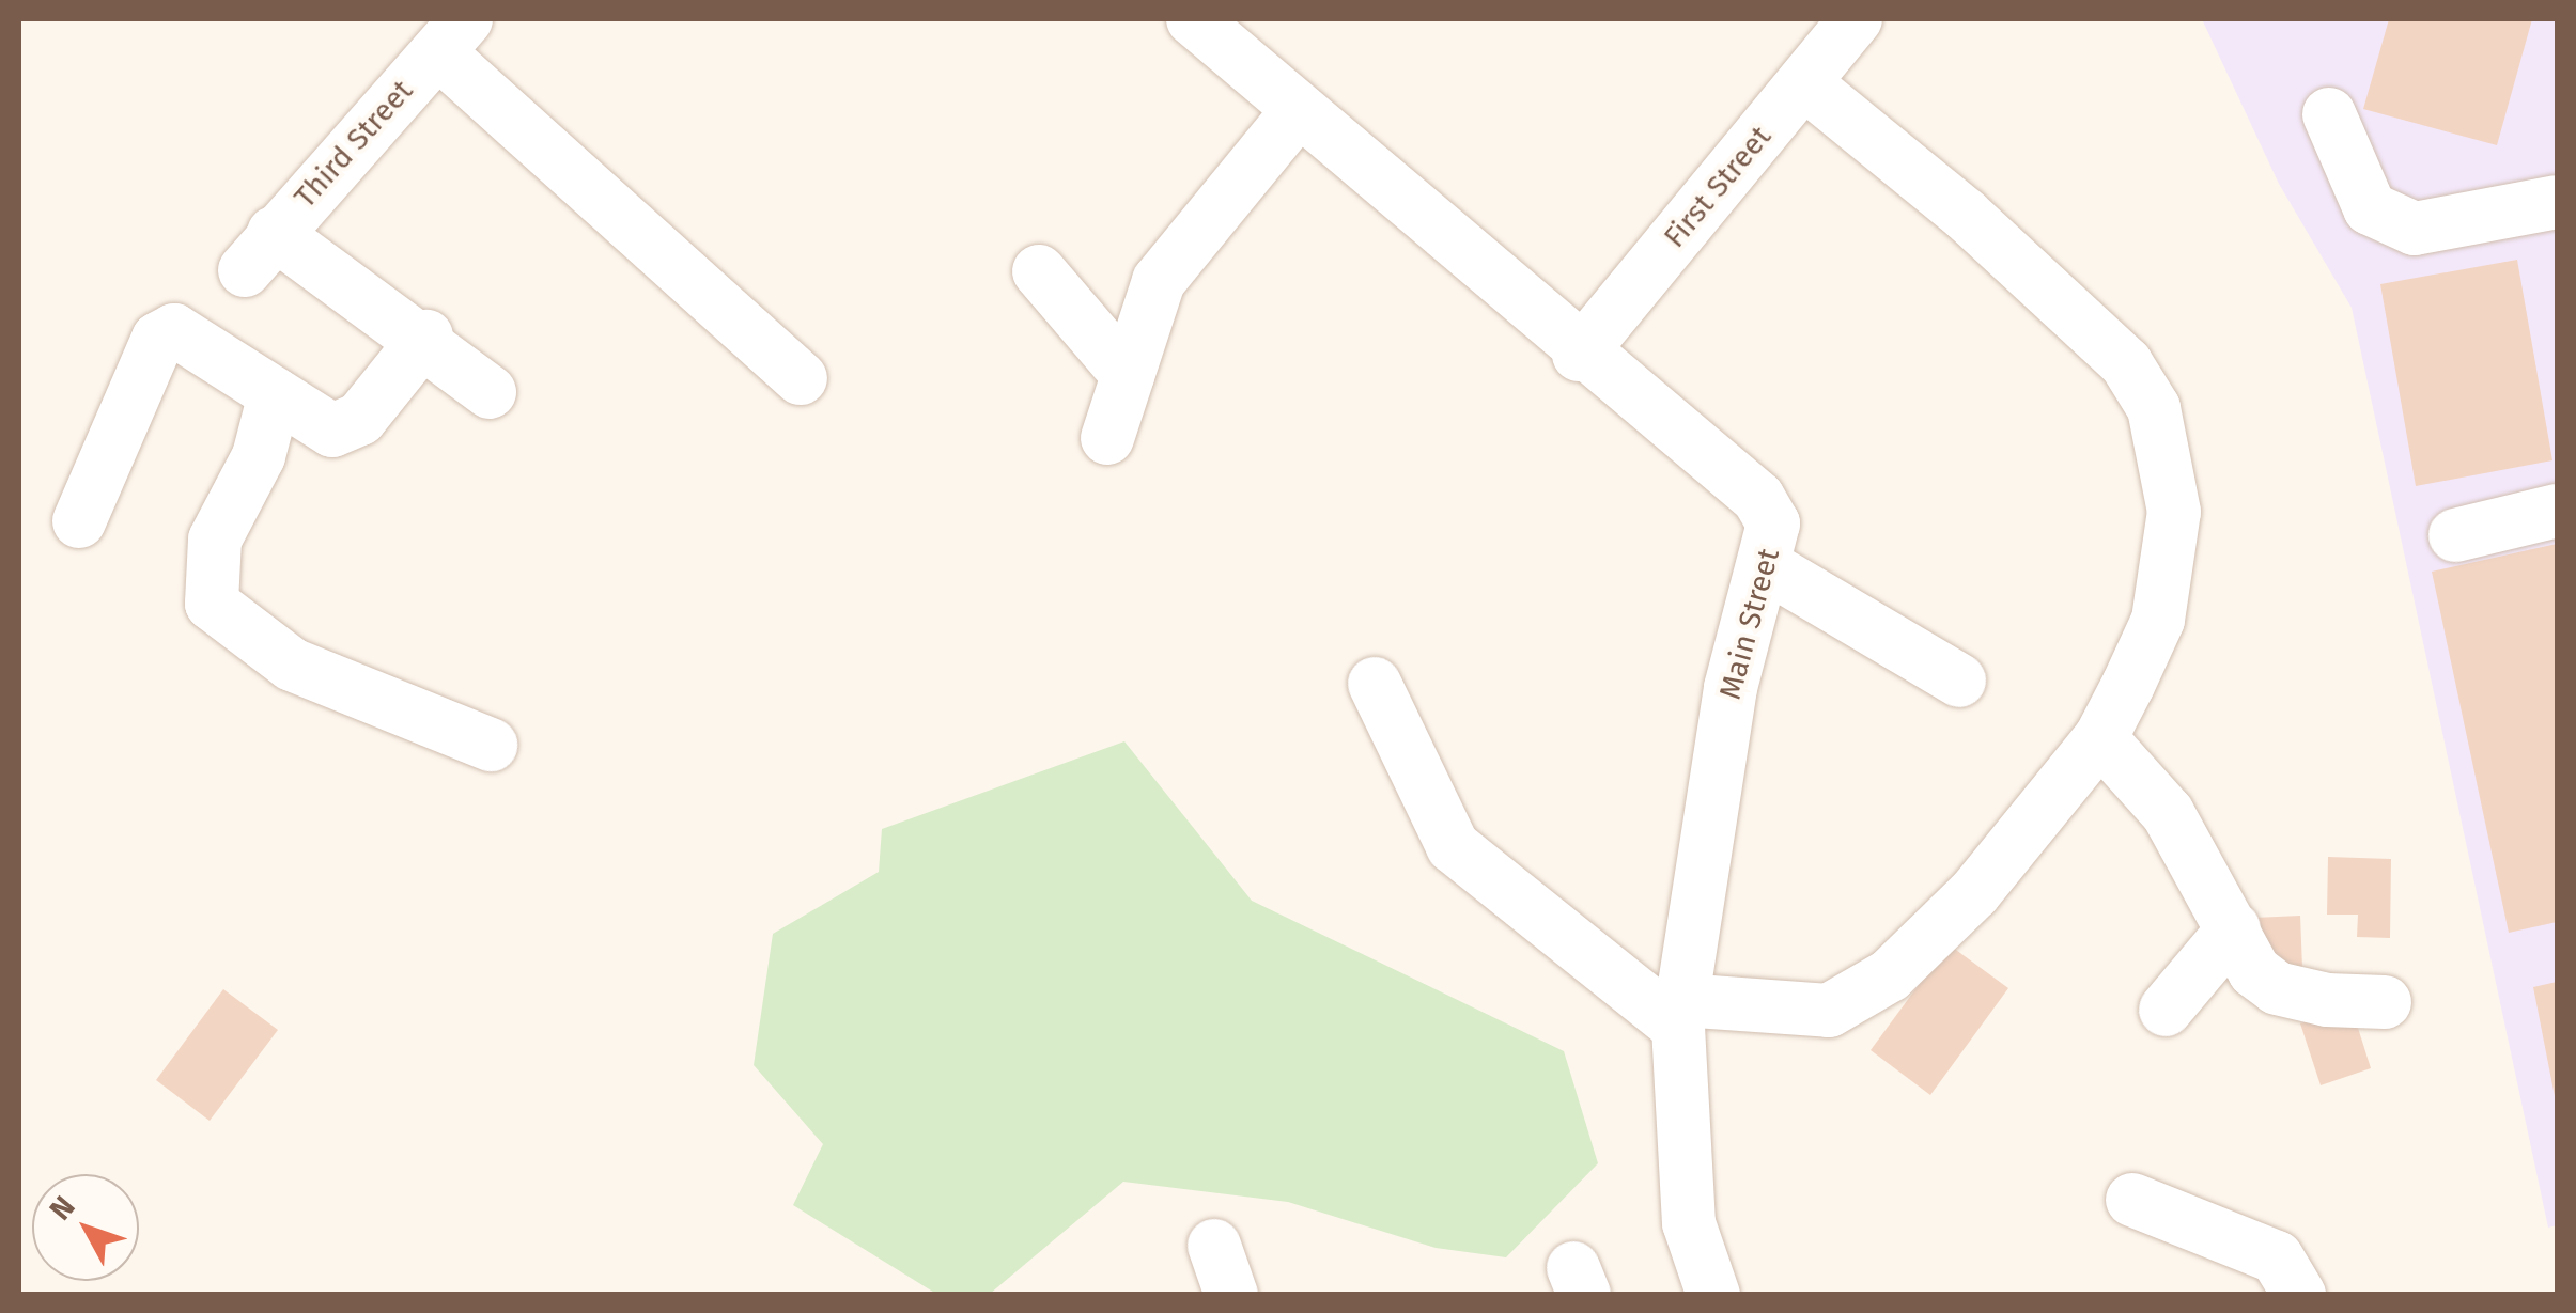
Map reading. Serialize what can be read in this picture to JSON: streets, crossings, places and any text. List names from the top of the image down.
{
  "streets": {
    "street": ["Third Street", "First Street", "Main Street"]
  },
  "crossings": [
    ["First Street", "Main Street"]
  ],
  "north": "top left"
}
